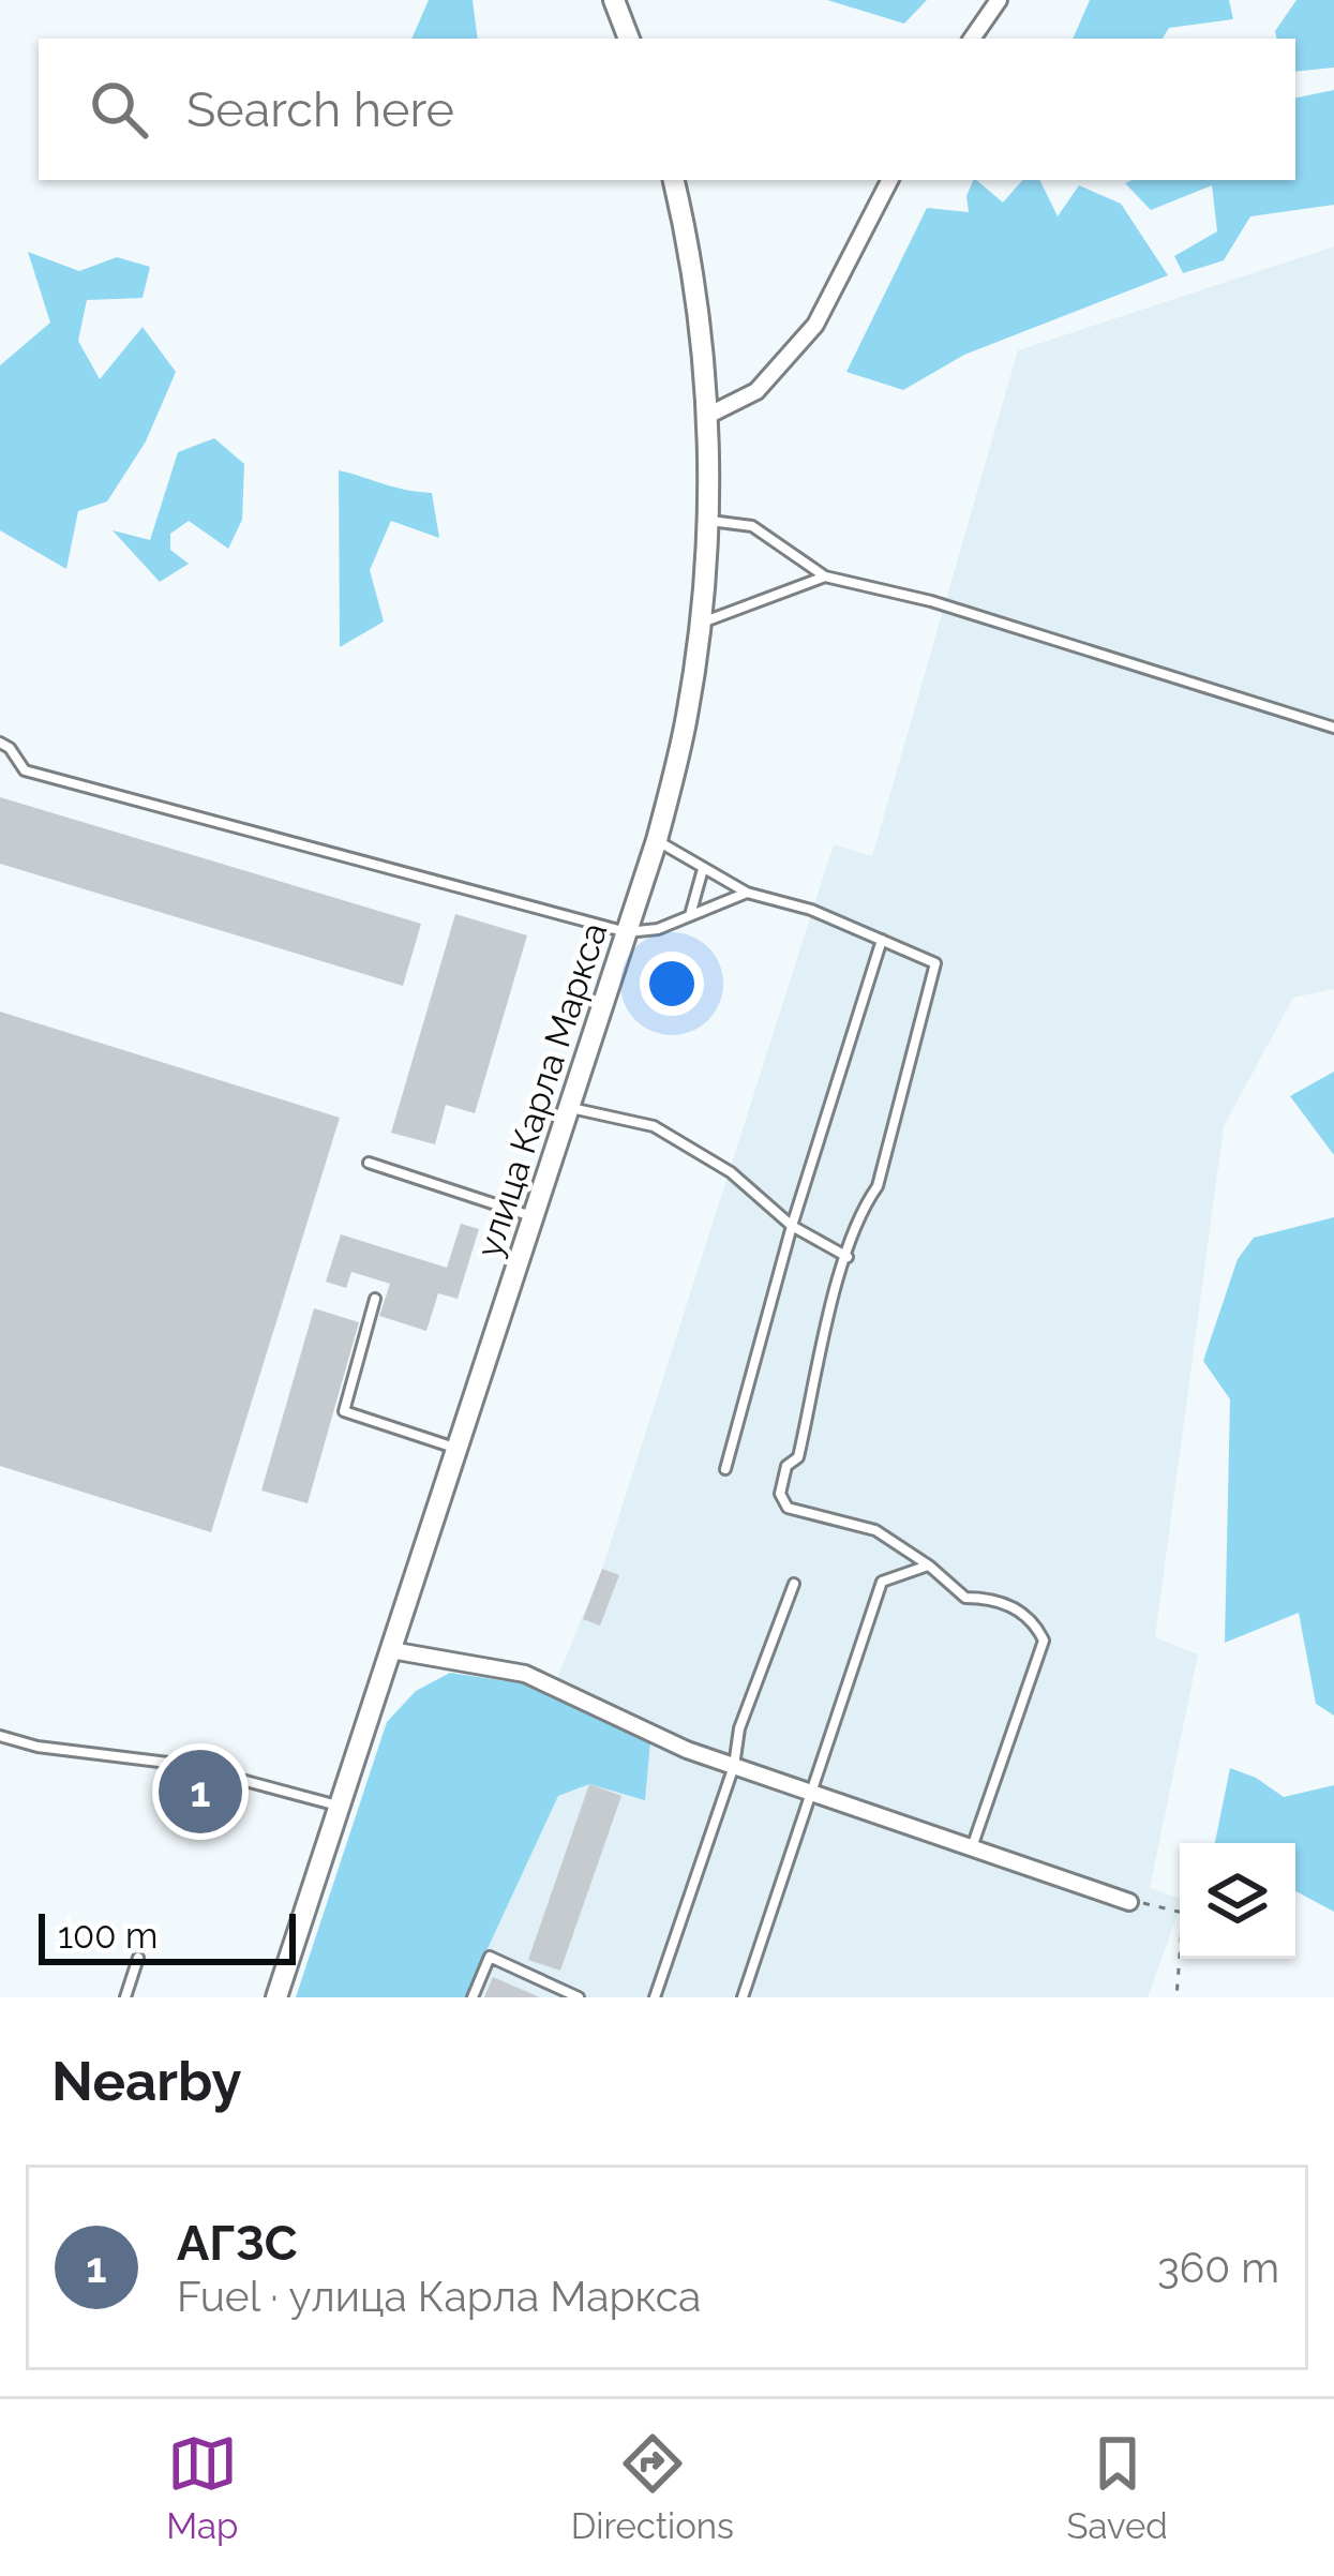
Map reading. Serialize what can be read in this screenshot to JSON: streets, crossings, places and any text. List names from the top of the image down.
{
  "streets": {
    "main road": ["улица Карла Маркса"]
  },
  "scale_bar": "100 m",
  "page": {
    "search": "Search here",
    "pins": "1",
    "scale": "100 m",
    "heading": "Nearby",
    "list": [
      {
        "mark": "1",
        "name": "АГЗС",
        "note": "Fuel · улица Карла Маркса",
        "value": "360 m"
      }
    ],
    "nav": ["Map", "Directions", "Saved"]
  }
}
